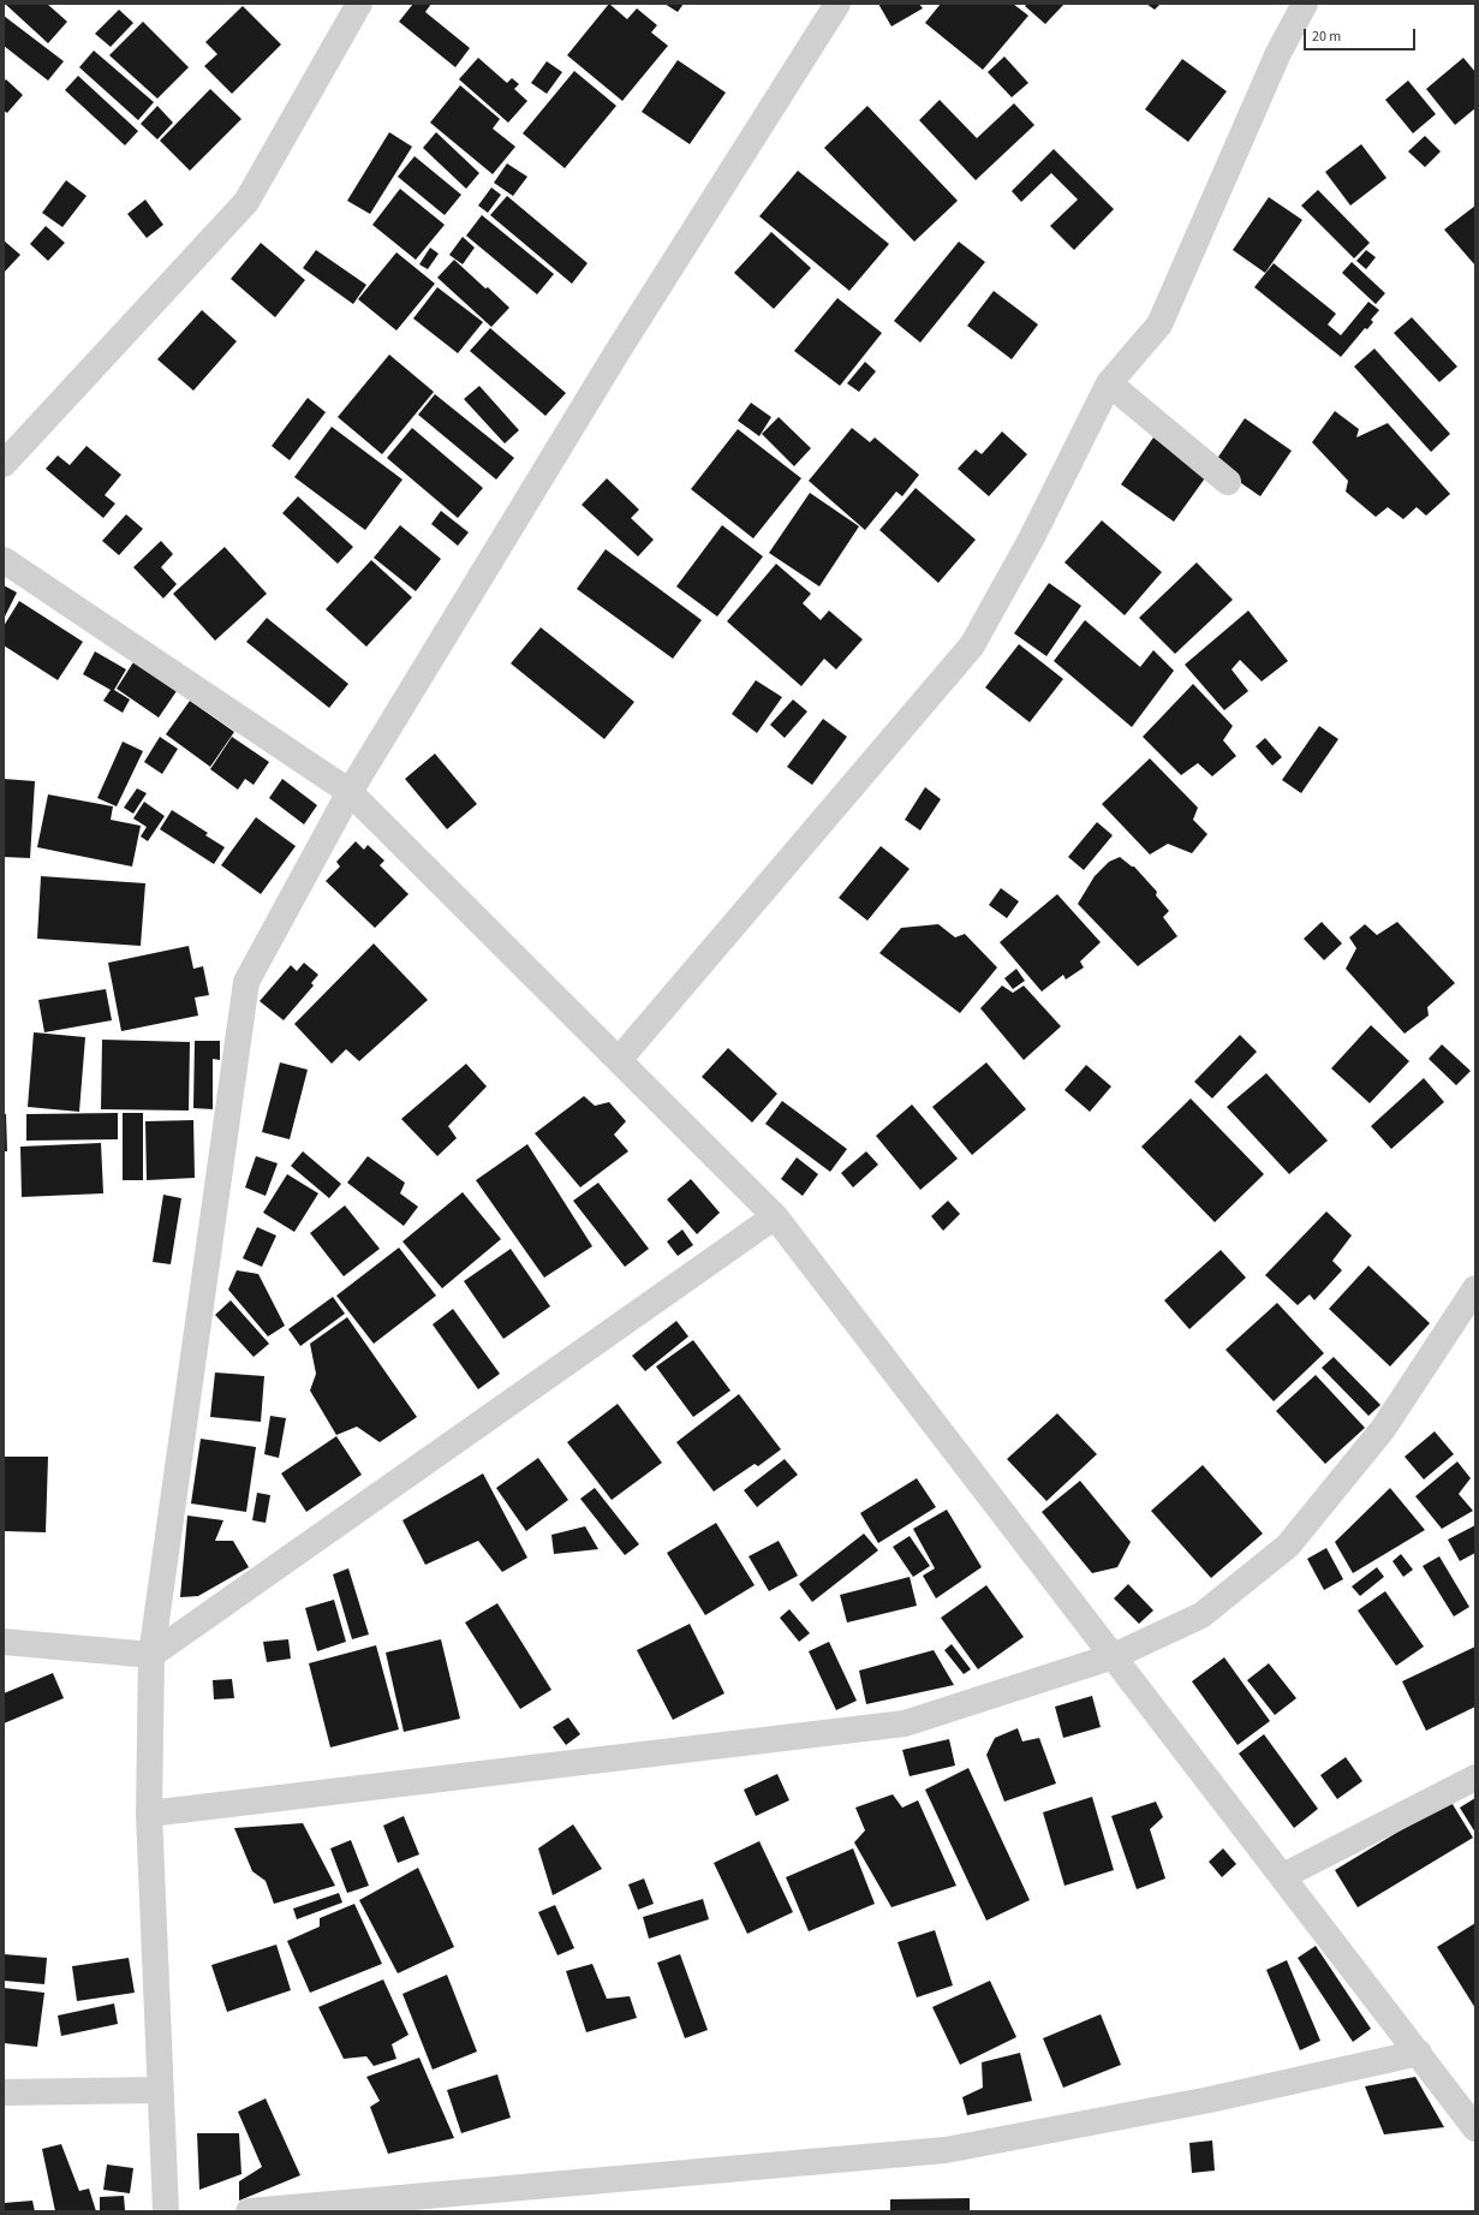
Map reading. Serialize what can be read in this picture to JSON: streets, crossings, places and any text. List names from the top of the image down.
{
  "scale_bar": "20 m"
}
